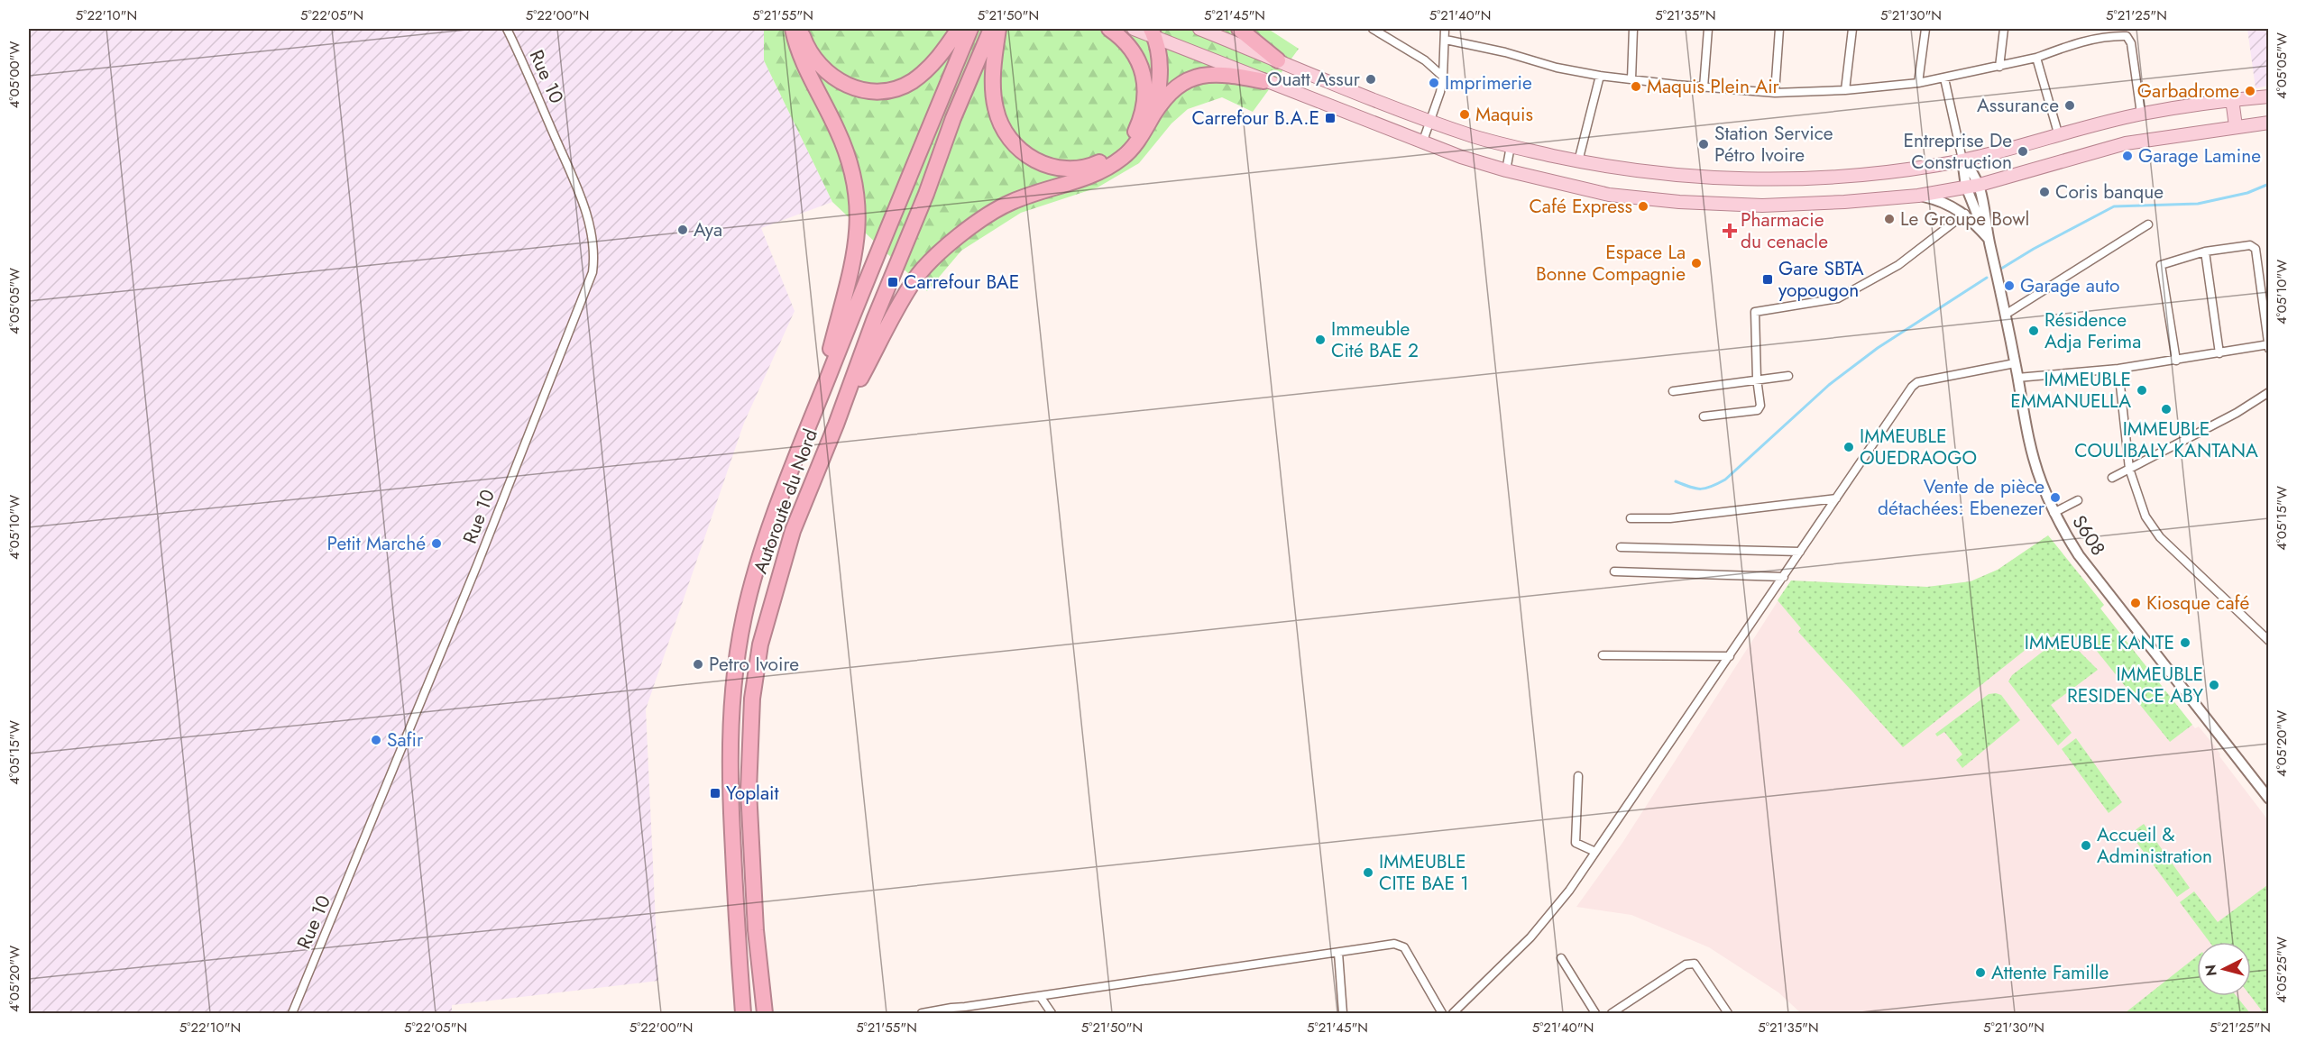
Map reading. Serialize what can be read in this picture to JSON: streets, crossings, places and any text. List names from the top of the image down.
{
  "streets": {
    "highway": ["Autoroute du Nord"],
    "street": ["Rue 10", "S608"]
  },
  "places": {
    "other": [
      "Ouatt Assur",
      "Imprimerie",
      "Maquis Plein Air",
      "Garbadrome",
      "Assurance",
      "Maquis",
      "Station Service Pétro Ivoire",
      "Entreprise De Construction",
      "Garage Lamine",
      "Coris banque",
      "Café Express",
      "Le Groupe Bowl",
      "Aya",
      "Espace La Bonne Compagnie",
      "Garage auto",
      "Résidence Adja Ferima",
      "Immeuble Cité BAE 2",
      "IMMEUBLE EMMANUELLA",
      "IMMEUBLE COULIBALY KANTANA",
      "IMMEUBLE OUEDRAOGO",
      "Vente de pièce détachées: Ebenezer",
      "Petit Marché",
      "Kiosque café",
      "IMMEUBLE KANTE",
      "Petro Ivoire",
      "IMMEUBLE RESIDENCE ABY",
      "Safir",
      "Accueil & Administration",
      "IMMEUBLE CITE BAE 1",
      "Attente Famille"
    ],
    "transit": [
      "Carrefour B.A.E",
      "Gare SBTA yopougon",
      "Carrefour BAE",
      "Yoplait"
    ],
    "health": ["Pharmacie du cenacle"]
  },
  "north": "left",
  "coordinates": [
    "5°22'10\"N",
    "5°22'05\"N",
    "5°22'00\"N",
    "5°21'55\"N",
    "5°21'50\"N",
    "5°21'45\"N",
    "5°21'40\"N",
    "5°21'35\"N",
    "5°21'30\"N",
    "5°21'25\"N",
    "4°05'05\"W",
    "4°05'00\"W",
    "4°05'10\"W",
    "4°05'15\"W",
    "4°05'20\"W",
    "4°05'25\"W"
  ]
}
